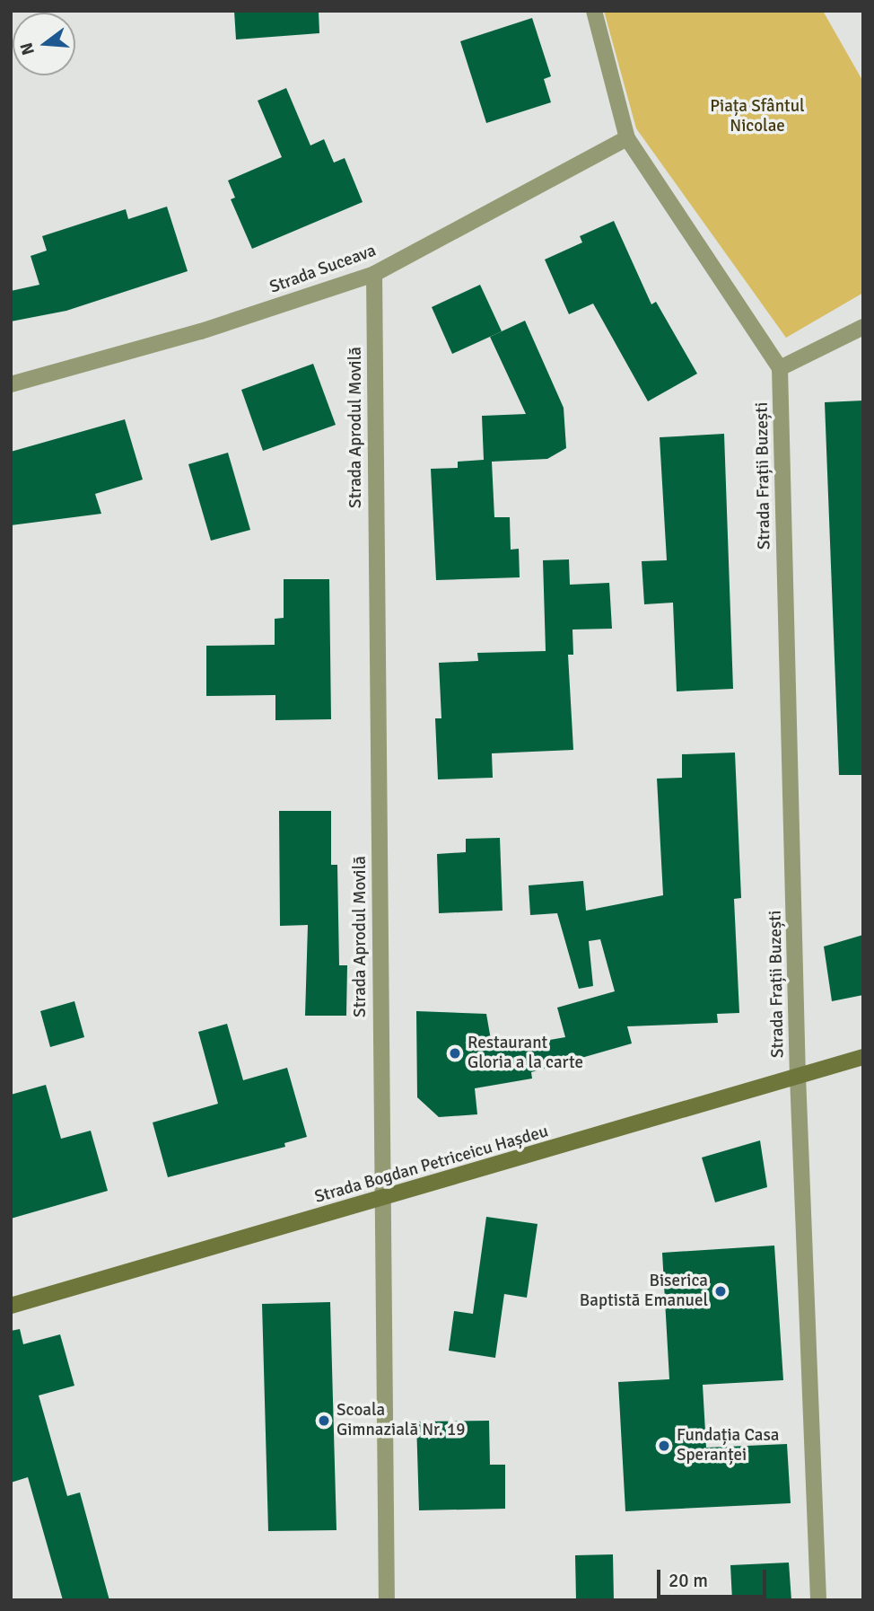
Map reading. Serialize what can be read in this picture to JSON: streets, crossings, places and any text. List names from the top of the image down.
{
  "streets": {
    "street": [
      "Strada Suceava",
      "Strada Aprodul Movilă",
      "Strada Frații Buzești",
      "Strada Bogdan Petriceicu Hașdeu"
    ]
  },
  "crossings": [
    ["Strada Suceava", "Strada Aprodul Movilă"],
    ["Strada Aprodul Movilă", "Strada Bogdan Petriceicu Hașdeu"],
    ["Strada Frații Buzești", "Strada Bogdan Petriceicu Hașdeu"]
  ],
  "parks": ["Piața Sfântul Nicolae"],
  "places": [
    "Restaurant Gloria a la carte",
    "Biserica Baptistă Emanuel",
    "Scoala Gimnazială Nr. 19",
    "Fundația Casa Speranței"
  ],
  "scale_bar": "20 m",
  "north": "left"
}
